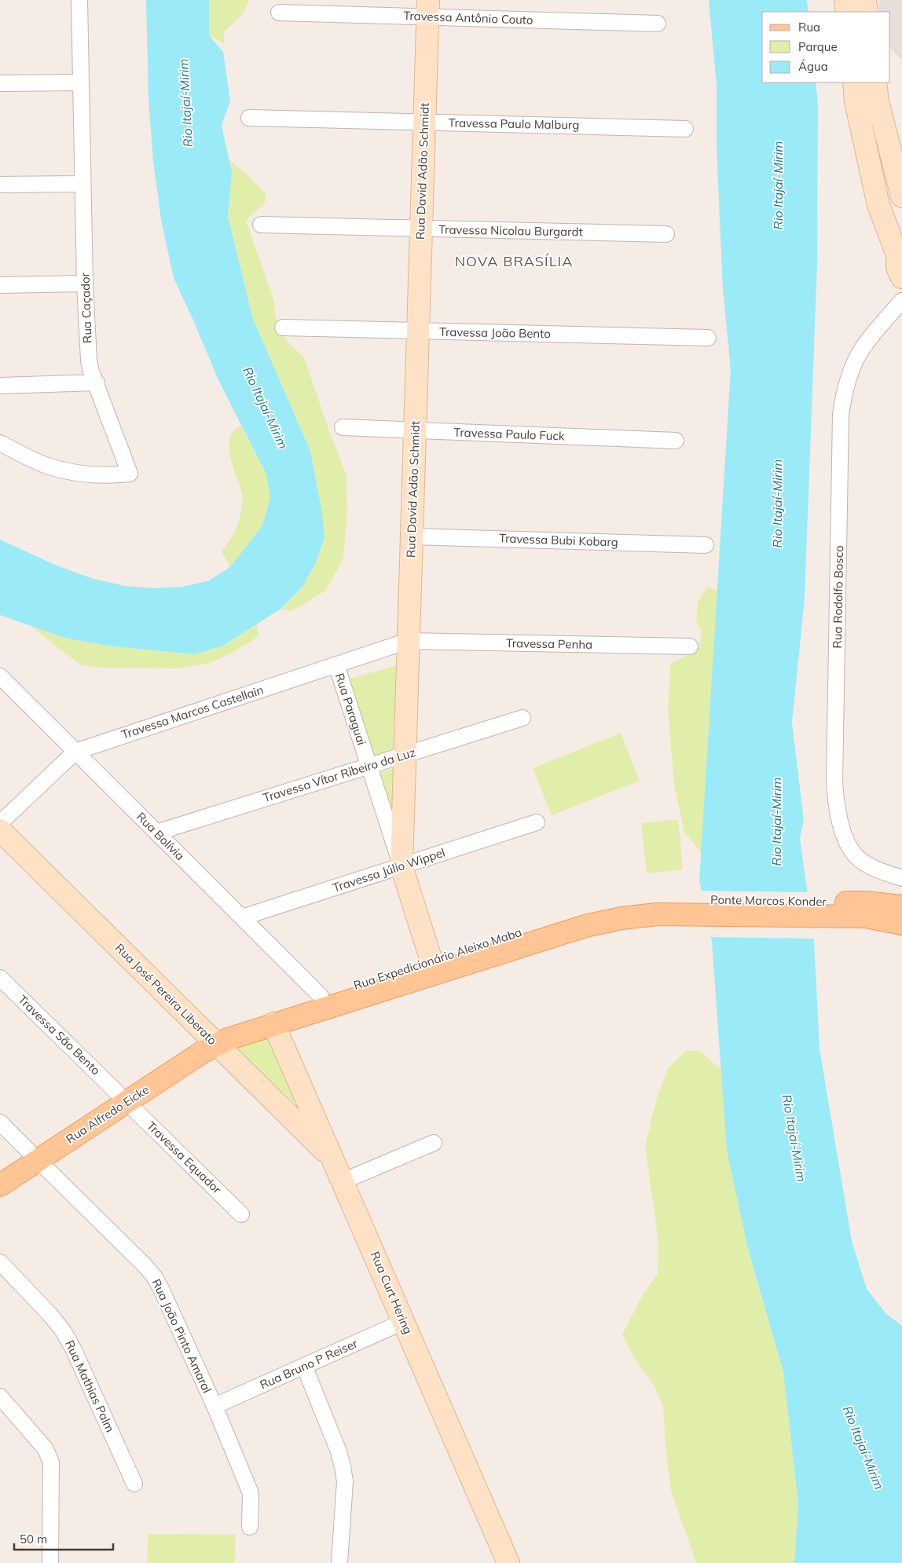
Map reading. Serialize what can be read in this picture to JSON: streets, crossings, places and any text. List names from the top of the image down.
{
  "streets": {
    "main road": [
      "Rua David Adão Schmidt",
      "Ponte Marcos Konder",
      "Rua Expedicionário Aleixo Maba",
      "Rua José Pereira Liberato",
      "Rua Alfredo Eicke",
      "Rua Curt Hering"
    ],
    "street": [
      "Travessa Antônio Couto",
      "Travessa Paulo Malburg",
      "Travessa Nicolau Burgardt",
      "Rua Caçador",
      "Travessa João Bento",
      "Travessa Paulo Fuck",
      "Travessa Bubi Kobarg",
      "Rua Rodolfo Bosco",
      "Travessa Penha",
      "Rua Paraguai",
      "Travessa Marcos Castellain",
      "Travessa Vítor Ribeiro da Luz",
      "Rua Bolívia",
      "Travessa Júlio Wippel",
      "Travessa São Bento",
      "Travessa Equador",
      "Rua João Pinto Amaral",
      "Rua Bruno P Reiser",
      "Rua Mathias Palm"
    ]
  },
  "crossings": [
    ["Travessa Antônio Couto", "Rua David Adão Schmidt"],
    ["Travessa Paulo Malburg", "Rua David Adão Schmidt"],
    ["Rua David Adão Schmidt", "Travessa Nicolau Burgardt"],
    ["Rua David Adão Schmidt", "Travessa João Bento"],
    ["Rua David Adão Schmidt", "Travessa Paulo Fuck"],
    ["Rua David Adão Schmidt", "Travessa Bubi Kobarg"],
    ["Rua David Adão Schmidt", "Travessa Penha"],
    ["Rua David Adão Schmidt", "Rua Paraguai"],
    ["Rua David Adão Schmidt", "Travessa Marcos Castellain"],
    ["Rua David Adão Schmidt", "Travessa Vítor Ribeiro da Luz"],
    ["Rua David Adão Schmidt", "Travessa Júlio Wippel"],
    ["Rua David Adão Schmidt", "Rua Expedicionário Aleixo Maba"],
    ["Travessa Penha", "Travessa Marcos Castellain"],
    ["Rua Paraguai", "Travessa Marcos Castellain"],
    ["Rua Paraguai", "Travessa Vítor Ribeiro da Luz"],
    ["Rua Paraguai", "Travessa Júlio Wippel"],
    ["Travessa Marcos Castellain", "Rua Bolívia"],
    ["Travessa Vítor Ribeiro da Luz", "Rua Bolívia"],
    ["Rua Bolívia", "Travessa Júlio Wippel"],
    ["Rua Bolívia", "Rua Expedicionário Aleixo Maba"],
    ["Ponte Marcos Konder", "Rua Expedicionário Aleixo Maba"],
    ["Rua Expedicionário Aleixo Maba", "Rua José Pereira Liberato"],
    ["Rua Expedicionário Aleixo Maba", "Rua Alfredo Eicke"],
    ["Rua Expedicionário Aleixo Maba", "Rua Curt Hering"],
    ["Rua José Pereira Liberato", "Rua Alfredo Eicke"],
    ["Rua José Pereira Liberato", "Rua Curt Hering"],
    ["Travessa São Bento", "Rua Alfredo Eicke"],
    ["Travessa São Bento", "Travessa Equador"],
    ["Rua Alfredo Eicke", "Travessa Equador"],
    ["Rua Alfredo Eicke", "Rua João Pinto Amaral"],
    ["Rua Curt Hering", "Rua Bruno P Reiser"],
    ["Rua João Pinto Amaral", "Rua Bruno P Reiser"]
  ],
  "districts": ["NOVA BRASÍLIA"],
  "water": ["Rio Itajaí-Mirim"],
  "legend": ["Rua", "Parque", "Água"],
  "scale_bar": "50 m"
}
